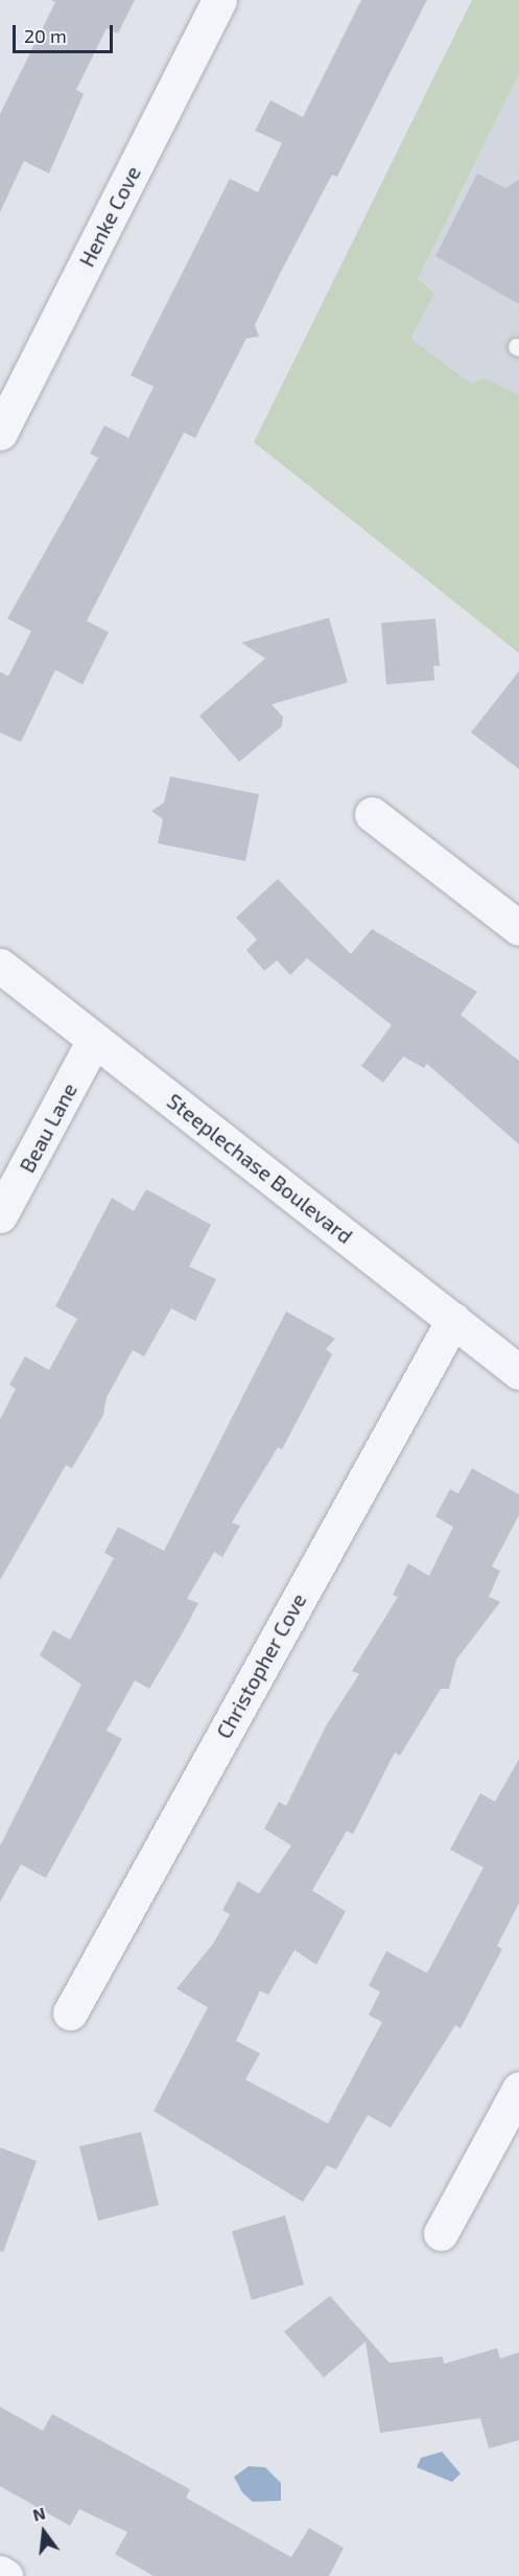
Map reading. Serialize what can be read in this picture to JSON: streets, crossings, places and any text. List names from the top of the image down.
{
  "streets": {
    "street": [
      "Henke Cove",
      "Beau Lane",
      "Steeplechase Boulevard",
      "Christopher Cove"
    ]
  },
  "crossings": [
    ["Beau Lane", "Steeplechase Boulevard"],
    ["Steeplechase Boulevard", "Christopher Cove"]
  ],
  "scale_bar": "20 m",
  "north": "top"
}
